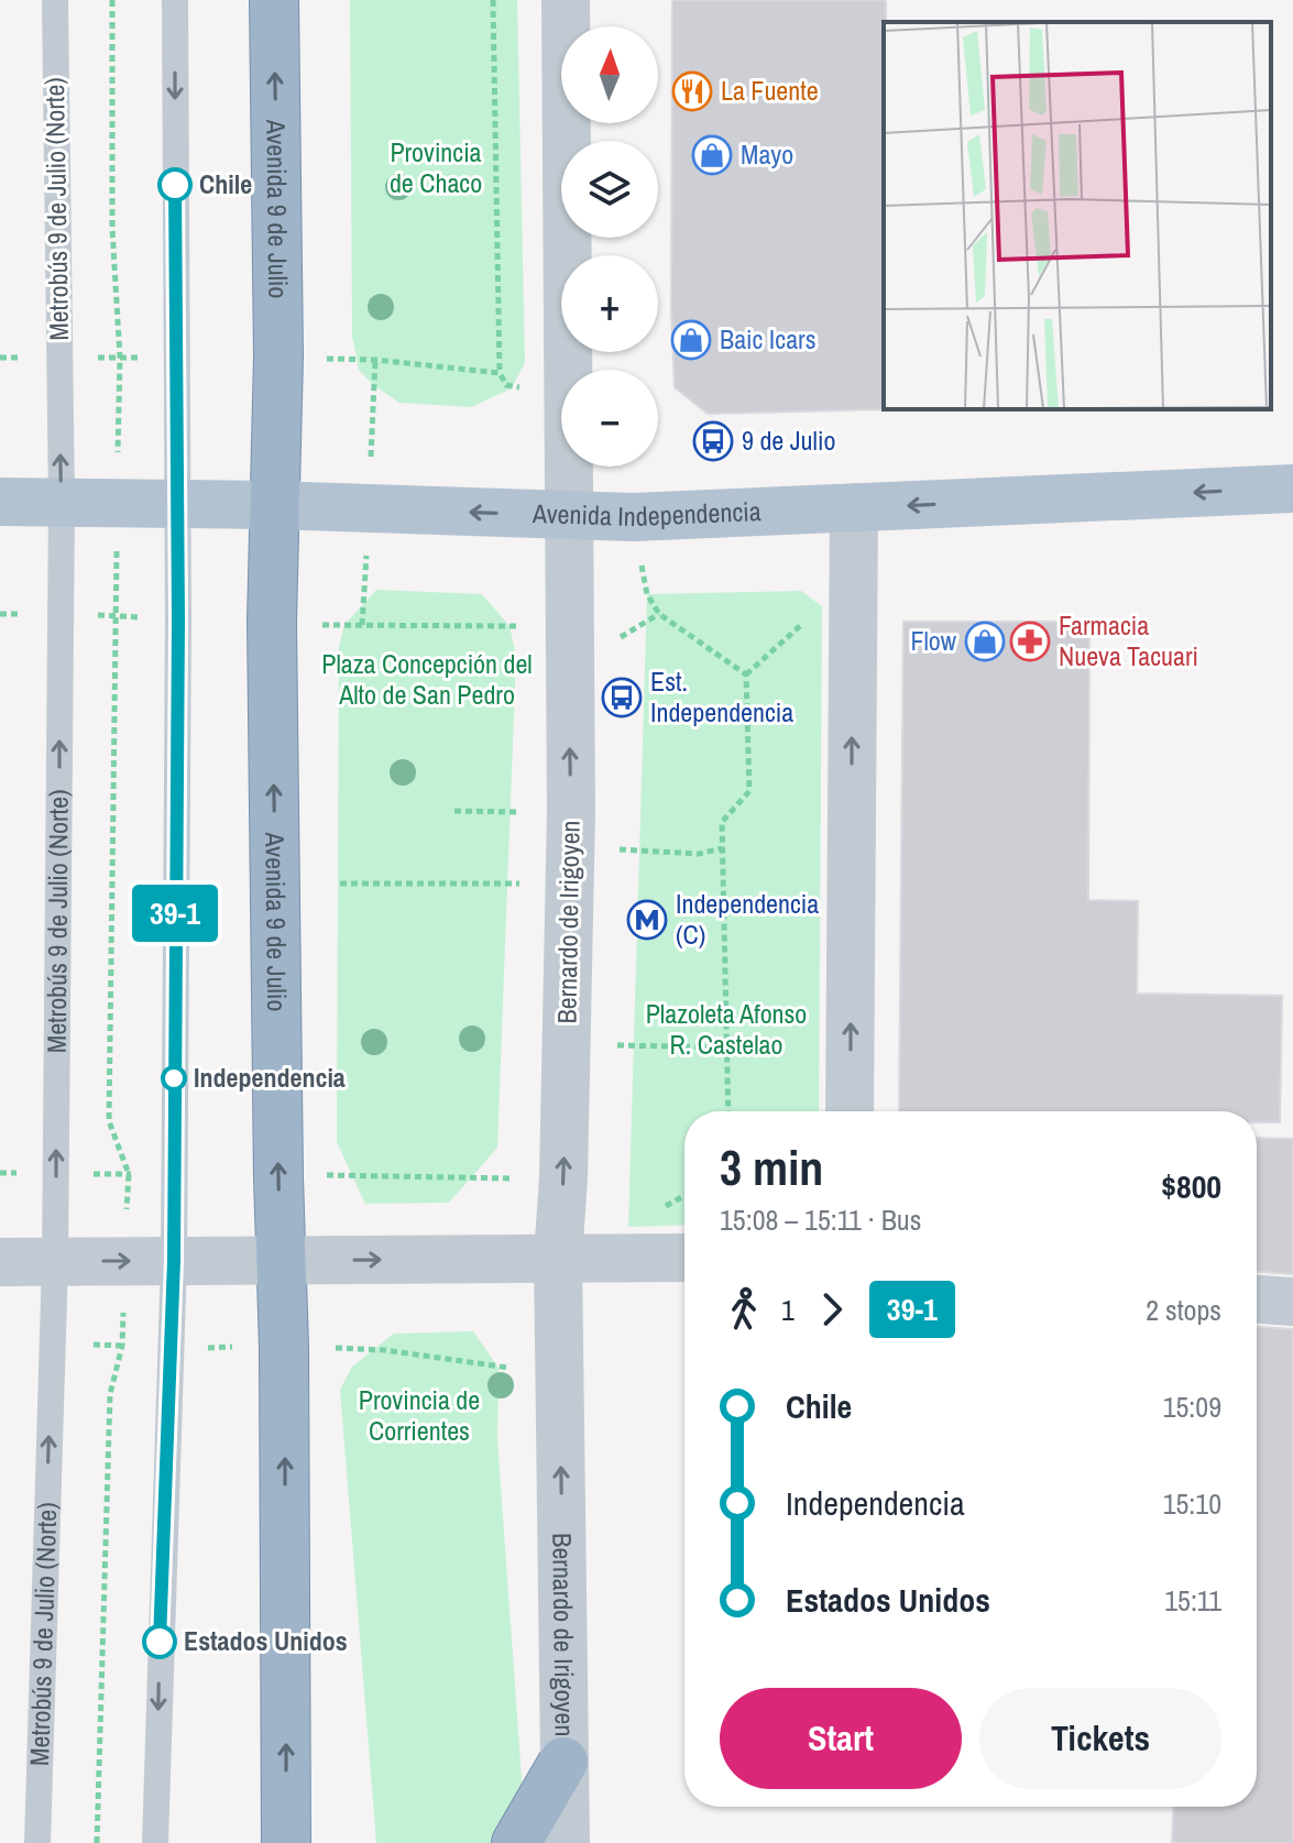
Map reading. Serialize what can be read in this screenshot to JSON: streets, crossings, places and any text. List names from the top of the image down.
{
  "streets": {
    "highway": ["Avenida 9 de Julio"],
    "main road": ["Avenida Independencia"],
    "street": ["Bernardo de Irigoyen"],
    "lane": ["Metrobús 9 de Julio (Norte)"]
  },
  "crossings": [
    ["Metrobús 9 de Julio (Norte)", "Avenida Independencia"],
    ["Avenida 9 de Julio", "Avenida Independencia"],
    ["Avenida Independencia", "Bernardo de Irigoyen"]
  ],
  "one_way": ["Avenida 9 de Julio", "Avenida Independencia"],
  "parks": [
    "Provincia de Chaco",
    "Plaza Concepción del Alto de San Pedro",
    "Plazoleta Afonso R. Castelao",
    "Provincia de Corrientes"
  ],
  "places": {
    "restaurant": ["La Fuente"],
    "shop": ["Mayo", "Baic Icars", "Flow"],
    "other": ["Chile", "Independencia", "Estados Unidos"],
    "bus stop": ["9 de Julio", "Est. Independencia"],
    "pharmacy": ["Farmacia Nueva Tacuari"],
    "metro station": ["Independencia (C)"]
  },
  "lines": ["bus line 39-1"],
  "north": "top",
  "page": {
    "on_map": "39-1",
    "map_buttons": ["+", "−"],
    "heading": ["3 min", "15:08 – 15:11 · Bus", "$800"],
    "legs": ["1", "39-1", "2 stops"],
    "list": [
      {
        "name": "Chile",
        "value": "15:09"
      },
      {
        "name": "Independencia",
        "value": "15:10"
      },
      {
        "name": "Estados Unidos",
        "value": "15:11"
      }
    ],
    "buttons": ["Start", "Tickets"]
  }
}
